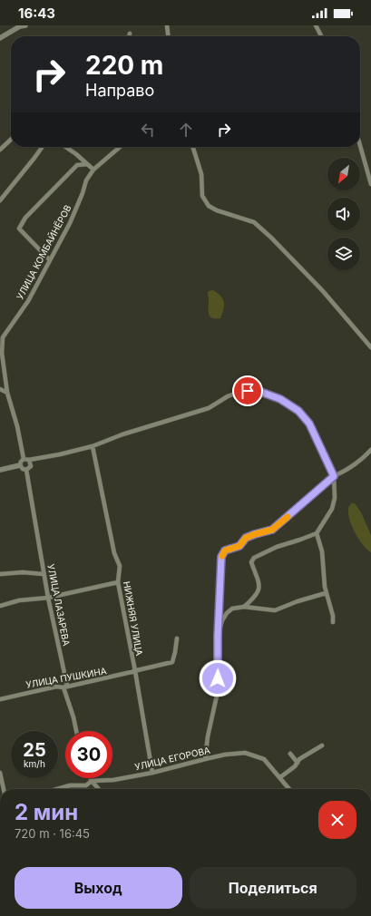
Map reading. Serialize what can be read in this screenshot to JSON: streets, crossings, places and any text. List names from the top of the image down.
{
  "streets": {
    "street": [
      "УЛИЦА КОМБАЙНЁРОВ",
      "УЛИЦА ЛАЗАРЕВА",
      "НИЖНЯЯ УЛИЦА",
      "УЛИЦА ПУШКИНА",
      "УЛИЦА ЕГОРОВА"
    ]
  },
  "crossings": [
    ["УЛИЦА ЛАЗАРЕВА", "УЛИЦА ПУШКИНА"],
    ["НИЖНЯЯ УЛИЦА", "УЛИЦА ПУШКИНА"],
    ["НИЖНЯЯ УЛИЦА", "УЛИЦА ЕГОРОВА"]
  ],
  "north": "bottom left",
  "page": {
    "status": "16:43",
    "turn": ["220 m", "Направо"],
    "speed": "25 km/h",
    "limit": "30",
    "heading": ["2 мин", "720 m · 16:45"],
    "buttons": ["Выход", "Поделиться"]
  }
}
